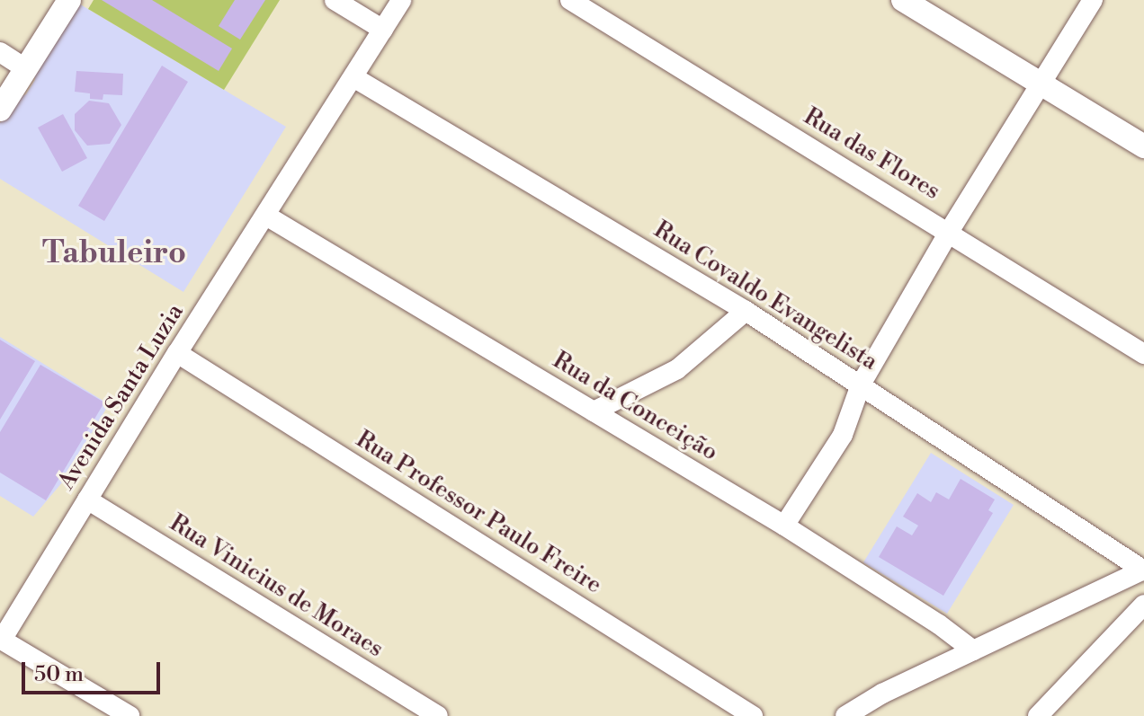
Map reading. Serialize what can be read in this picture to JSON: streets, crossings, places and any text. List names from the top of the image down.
{
  "streets": {
    "street": [
      "Rua das Flores",
      "Rua Covaldo Evangelista",
      "Avenida Santa Luzia",
      "Rua da Conceição",
      "Rua Professor Paulo Freire",
      "Rua Vinicius de Moraes"
    ]
  },
  "crossings": [
    ["Rua Covaldo Evangelista", "Avenida Santa Luzia"],
    ["Avenida Santa Luzia", "Rua da Conceição"],
    ["Avenida Santa Luzia", "Rua Professor Paulo Freire"],
    ["Avenida Santa Luzia", "Rua Vinicius de Moraes"]
  ],
  "districts": ["Tabuleiro"],
  "scale_bar": "50 m"
}
